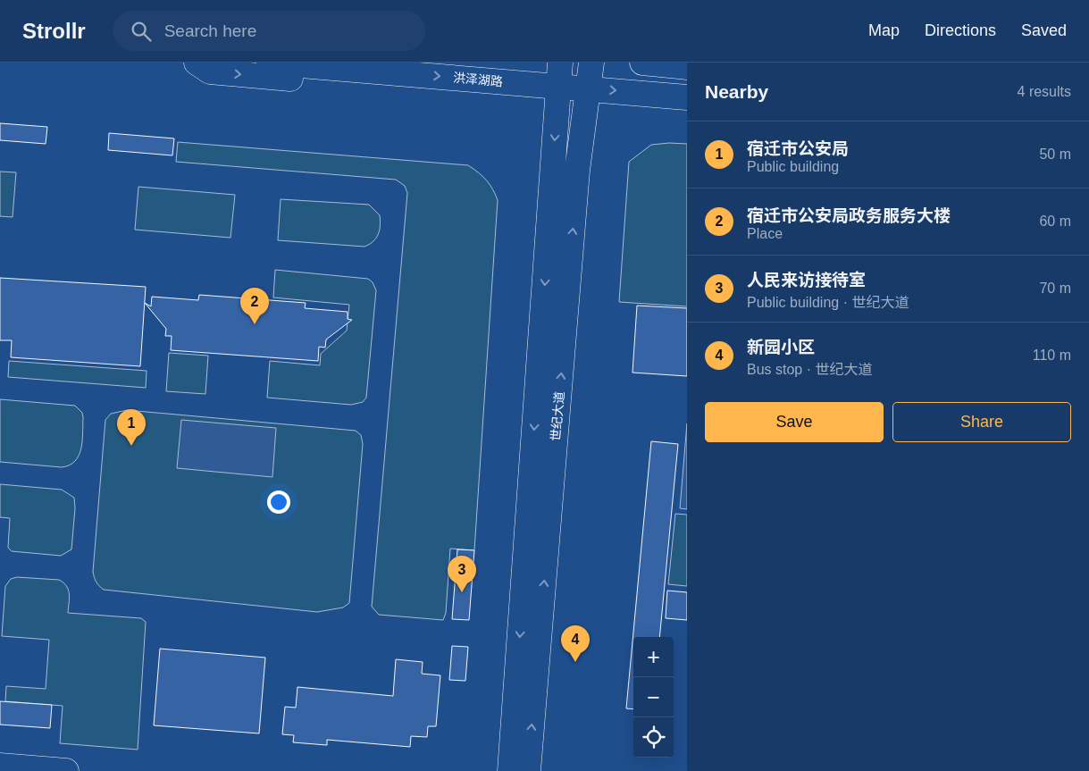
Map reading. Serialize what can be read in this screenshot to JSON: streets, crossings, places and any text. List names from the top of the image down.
{
  "streets": {
    "street": ["洪泽湖路", "世纪大道"]
  },
  "crossings": [
    ["洪泽湖路", "世纪大道"]
  ],
  "page": {
    "header": "Strollr",
    "search": "Search here",
    "nav": ["Map", "Directions", "Saved"],
    "heading": ["Nearby", "4 results"],
    "list": [
      {
        "mark": "1",
        "name": "宿迁市公安局",
        "note": "Public building",
        "value": "50 m"
      },
      {
        "mark": "2",
        "name": "宿迁市公安局政务服务大楼",
        "note": "Place",
        "value": "60 m"
      },
      {
        "mark": "3",
        "name": "人民来访接待室",
        "note": "Public building · 世纪大道",
        "value": "70 m"
      },
      {
        "mark": "4",
        "name": "新园小区",
        "note": "Bus stop · 世纪大道",
        "value": "110 m"
      }
    ],
    "pins": [
      "2",
      "1",
      "3",
      "4"
    ],
    "buttons": ["Save", "Share"],
    "map_buttons": ["+", "−"]
  }
}
